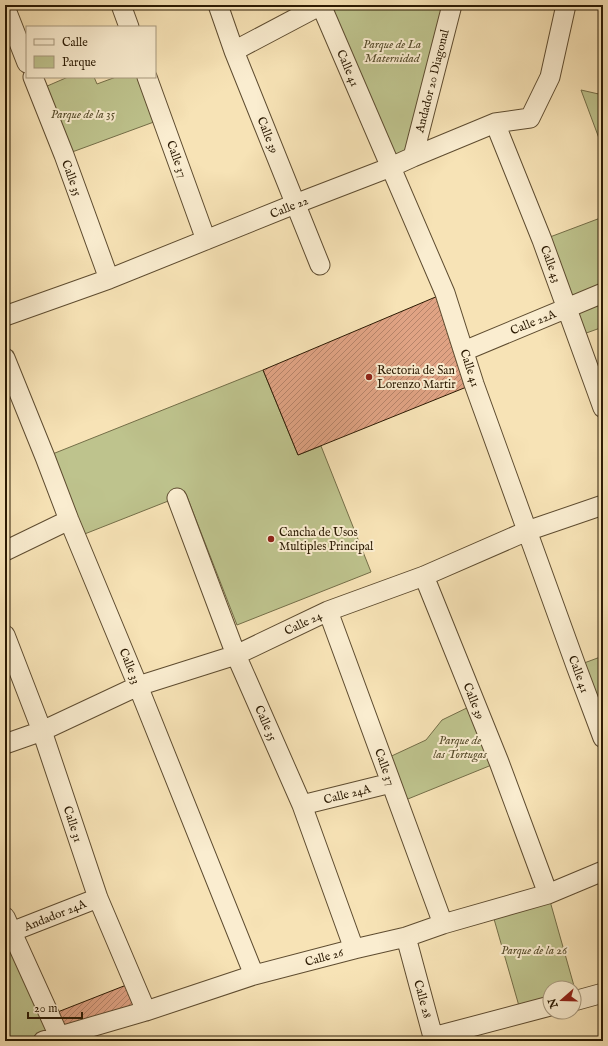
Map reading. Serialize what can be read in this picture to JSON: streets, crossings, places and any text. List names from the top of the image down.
{
  "streets": {
    "street": [
      "Calle 41",
      "Andador 20 Diagonal",
      "Calle 39",
      "Calle 37",
      "Calle 35",
      "Calle 22",
      "Calle 43",
      "Calle 22A",
      "Calle 24",
      "Calle 33",
      "Calle 24A",
      "Calle 31",
      "Andador 24A",
      "Calle 26",
      "Calle 28"
    ]
  },
  "crossings": [
    ["Calle 41", "Calle 22"],
    ["Calle 41", "Calle 22A"],
    ["Calle 41", "Calle 24"],
    ["Andador 20 Diagonal", "Calle 22"],
    ["Calle 39", "Calle 22"],
    ["Calle 39", "Calle 24"],
    ["Calle 39", "Calle 26"],
    ["Calle 37", "Calle 22"],
    ["Calle 37", "Calle 24"],
    ["Calle 37", "Calle 24A"],
    ["Calle 37", "Calle 26"],
    ["Calle 35", "Calle 22"],
    ["Calle 35", "Calle 24"],
    ["Calle 35", "Calle 24A"],
    ["Calle 35", "Calle 26"],
    ["Calle 22", "Calle 43"],
    ["Calle 43", "Calle 22A"],
    ["Calle 24", "Calle 33"],
    ["Calle 24", "Calle 31"],
    ["Calle 33", "Calle 26"],
    ["Calle 31", "Andador 24A"],
    ["Calle 31", "Calle 26"],
    ["Calle 26", "Calle 28"]
  ],
  "parks": [
    "Parque de La Maternidad",
    "Parque de la 35",
    "Parque de las Tortugas",
    "Parque de la 26"
  ],
  "places": ["Rectoria de San Lorenzo Martir", "Cancha de Usos Multiples Principal"],
  "legend": ["Calle", "Parque"],
  "scale_bar": "20 m",
  "north": "left"
}
